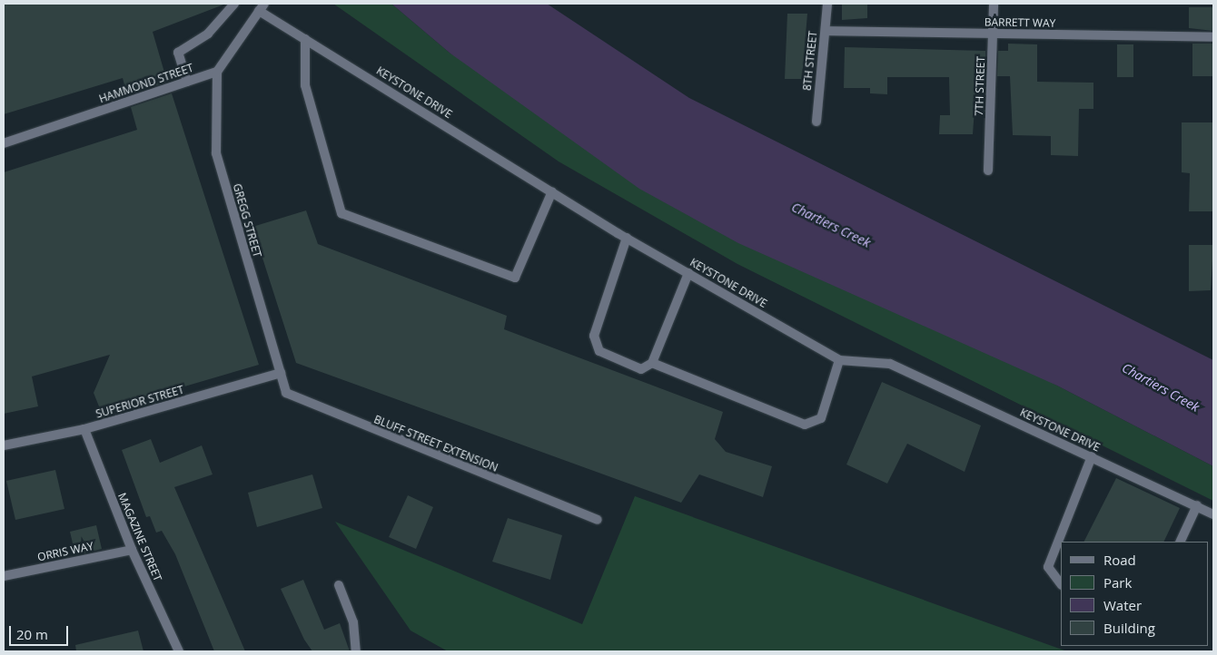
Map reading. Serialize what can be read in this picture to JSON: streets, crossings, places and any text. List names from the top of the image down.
{
  "streets": {
    "street": [
      "BARRETT WAY",
      "8TH STREET",
      "HAMMOND STREET",
      "7TH STREET",
      "KEYSTONE DRIVE",
      "GREGG STREET",
      "SUPERIOR STREET",
      "BLUFF STREET EXTENSION",
      "MAGAZINE STREET",
      "ORRIS WAY"
    ]
  },
  "crossings": [
    ["BARRETT WAY", "8TH STREET"],
    ["BARRETT WAY", "7TH STREET"],
    ["HAMMOND STREET", "GREGG STREET"],
    ["GREGG STREET", "SUPERIOR STREET"],
    ["GREGG STREET", "BLUFF STREET EXTENSION"],
    ["SUPERIOR STREET", "BLUFF STREET EXTENSION"],
    ["SUPERIOR STREET", "MAGAZINE STREET"],
    ["MAGAZINE STREET", "ORRIS WAY"]
  ],
  "water": ["Chartiers Creek"],
  "legend": [
    "Road",
    "Park",
    "Water",
    "Building"
  ],
  "scale_bar": "20 m"
}
